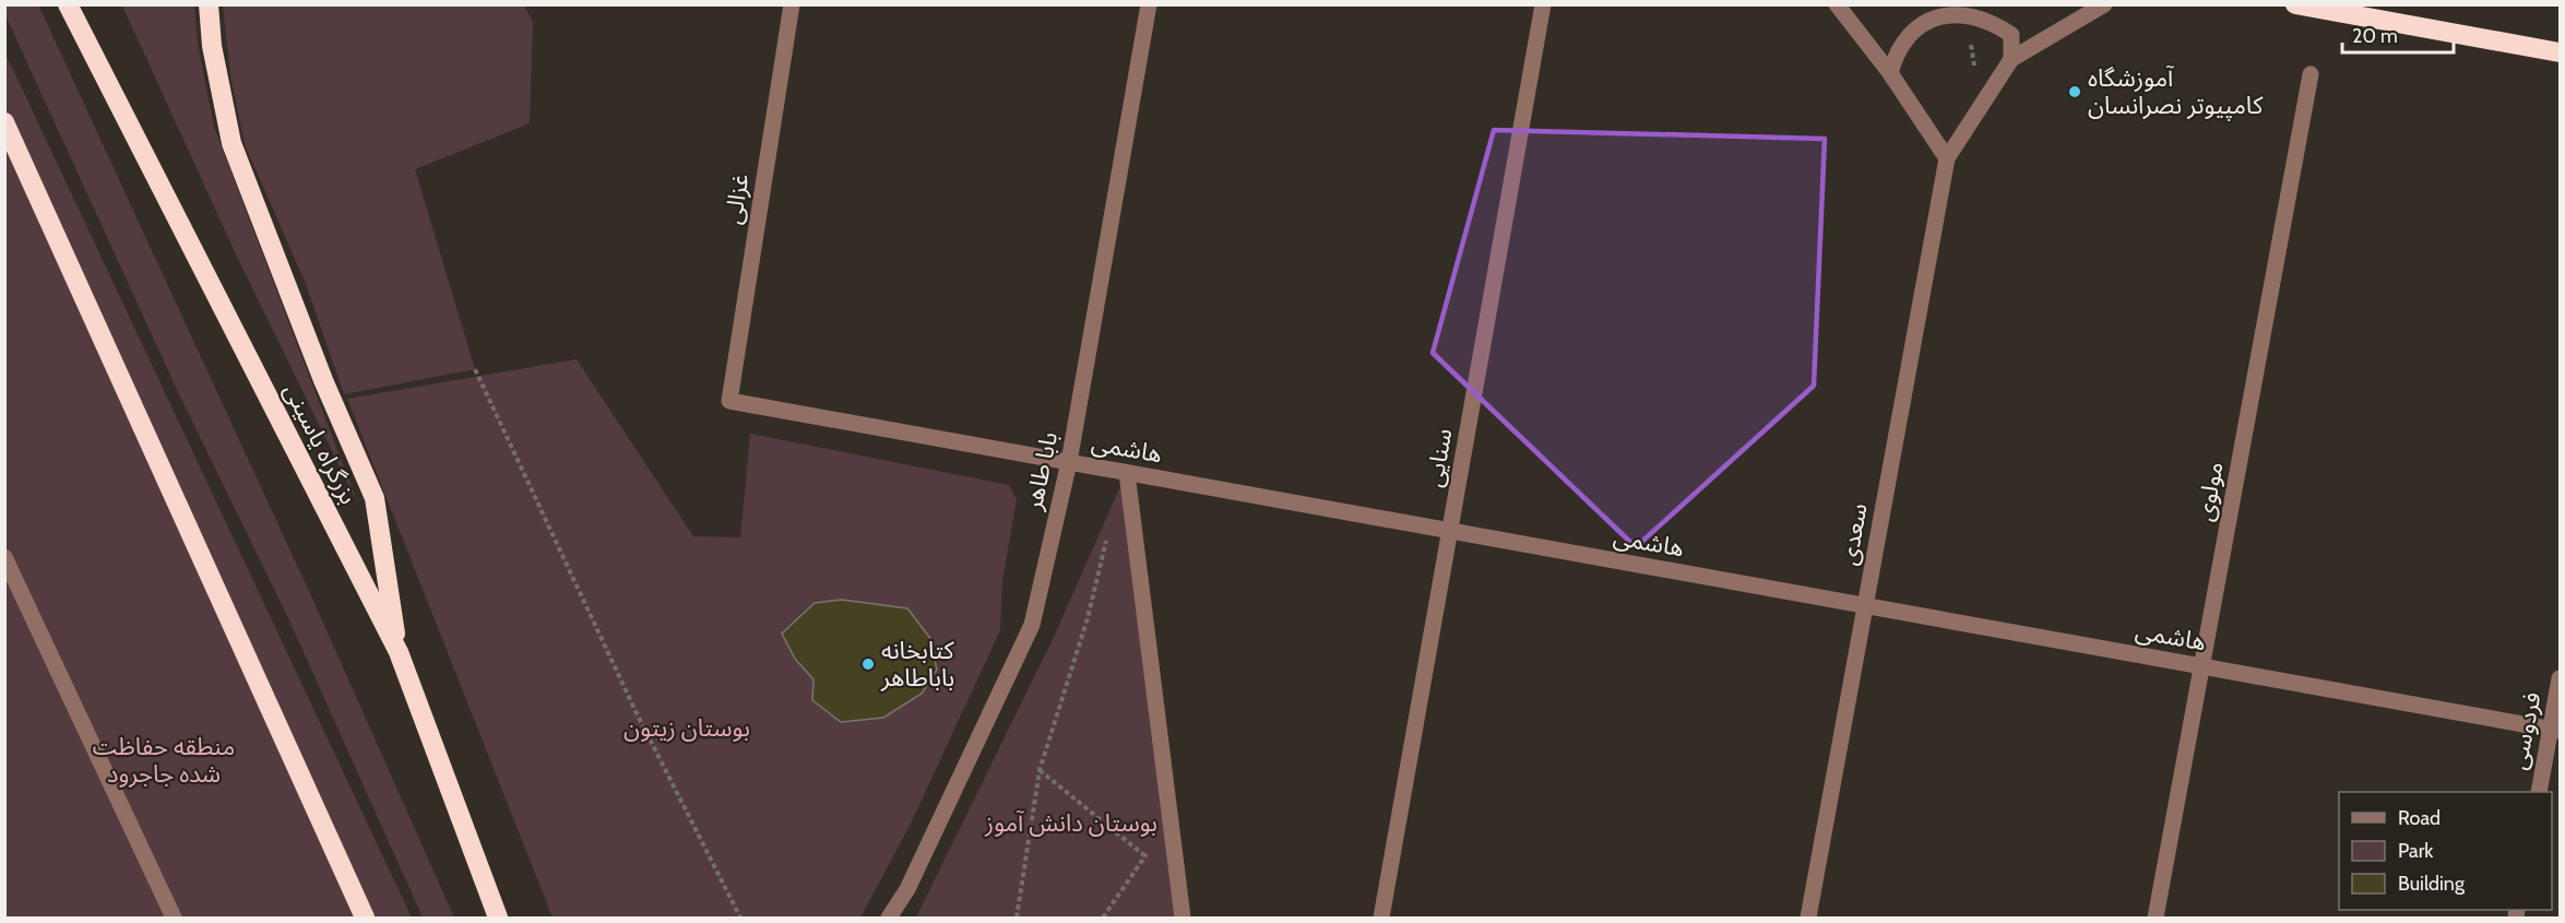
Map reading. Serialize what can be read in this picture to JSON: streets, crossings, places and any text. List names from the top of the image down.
{
  "streets": {
    "highway": ["بزرگراه یاسینی"],
    "street": [
      "غزالی",
      "هاشمی",
      "سنایی",
      "بابا طاهر",
      "مولوی",
      "سعدی",
      "فردوسی"
    ]
  },
  "crossings": [
    ["غزالی", "هاشمی"],
    ["هاشمی", "سنایی"],
    ["هاشمی", "بابا طاهر"],
    ["هاشمی", "مولوی"],
    ["هاشمی", "سعدی"],
    ["هاشمی", "فردوسی"]
  ],
  "parks": ["بوستان زیتون", "منطقه حفاظت شده جاجرود", "بوستان دانش آموز"],
  "places": ["آموزشگاه کامپیوتر نصرانسان", "کتابخانه باباطاهر"],
  "legend": ["Road", "Park", "Building"],
  "scale_bar": "20 m"
}
